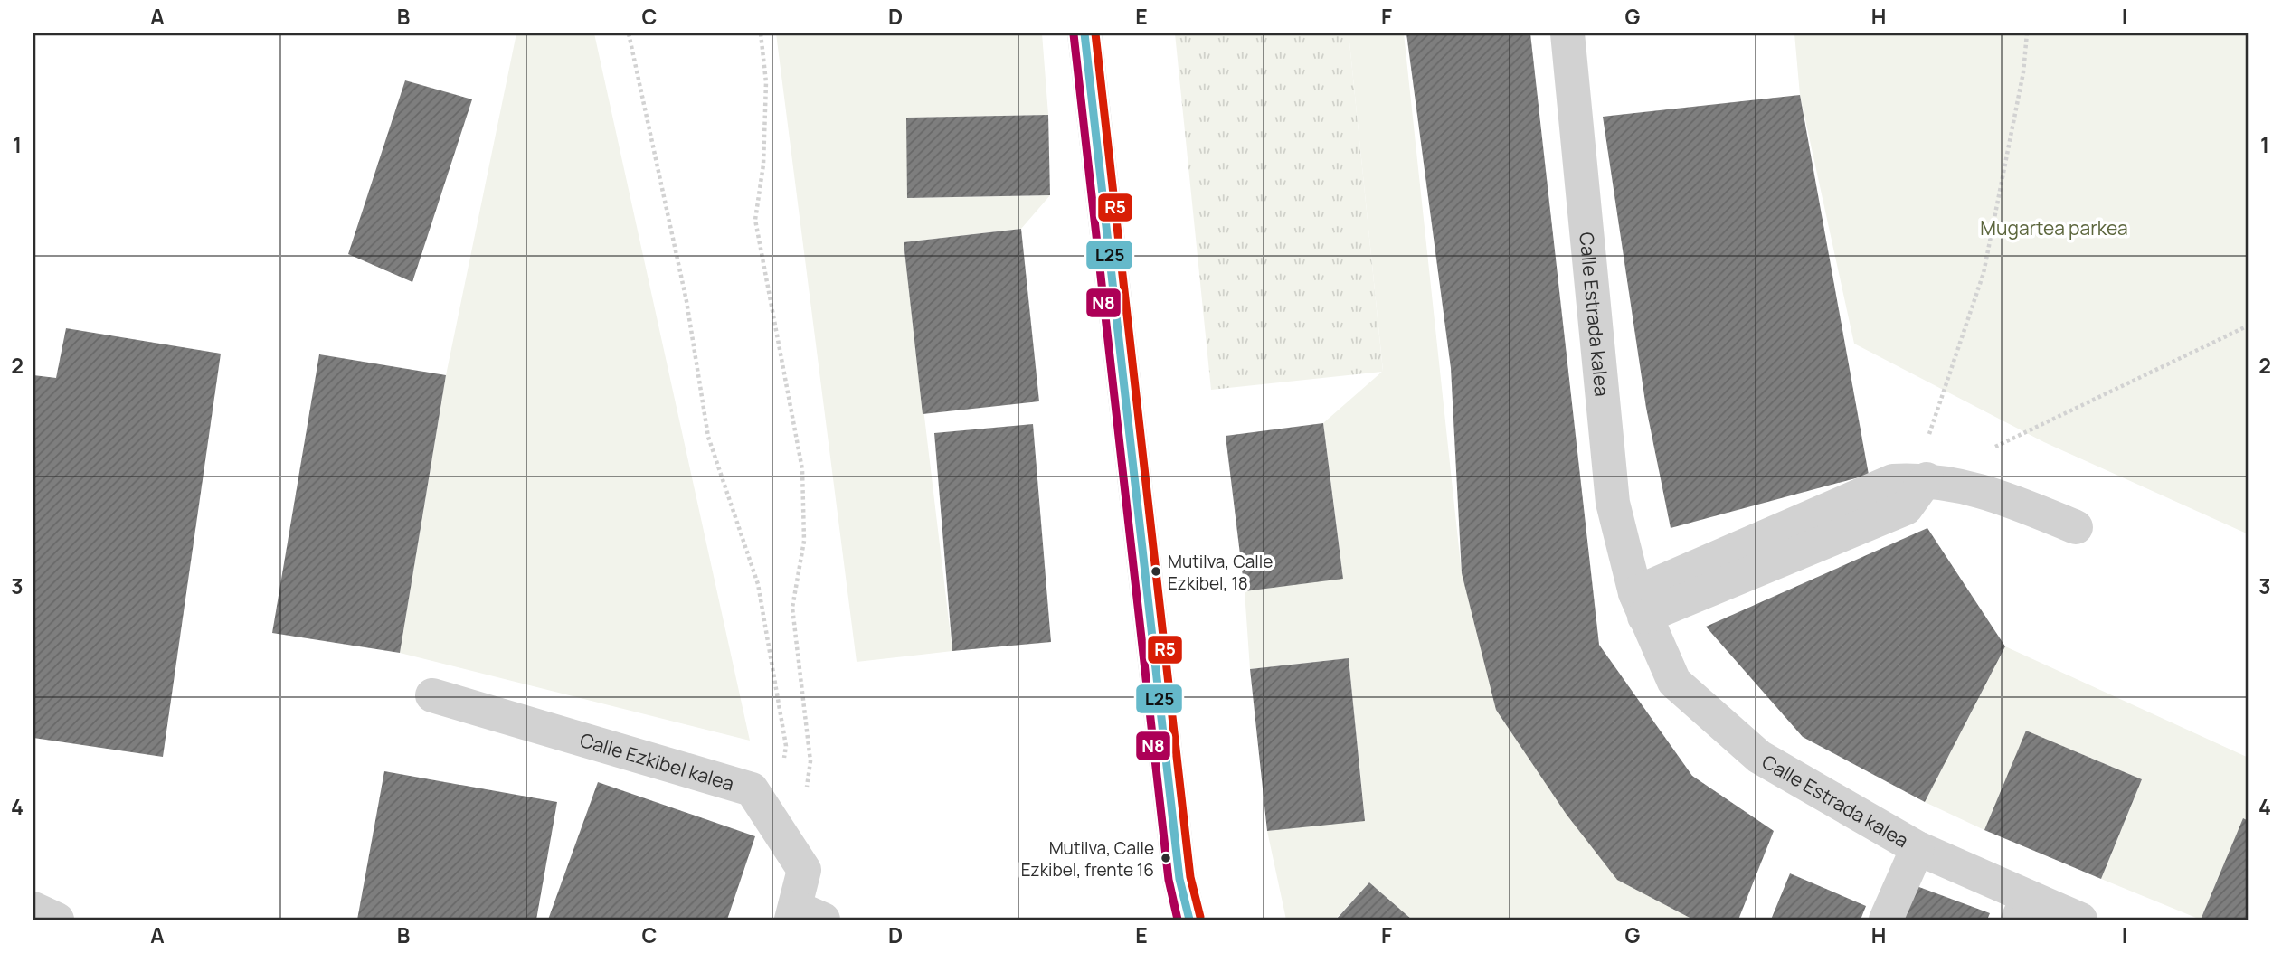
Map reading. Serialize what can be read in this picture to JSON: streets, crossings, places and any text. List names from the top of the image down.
{
  "streets": {
    "street": ["Calle Estrada kalea", "Calle Ezkibel kalea"]
  },
  "parks": ["Mugartea parkea"],
  "places": ["Mutilva, Calle Ezkibel, 18", "Mutilva, Calle Ezkibel, frente 16"],
  "lines": ["transit line L25", "transit line R5", "transit line N8"],
  "grid": {
    "columns": [
      "A",
      "B",
      "C",
      "D",
      "E",
      "F",
      "G",
      "H",
      "I"
    ],
    "rows": [
      "1",
      "2",
      "3",
      "4"
    ]
  }
}
